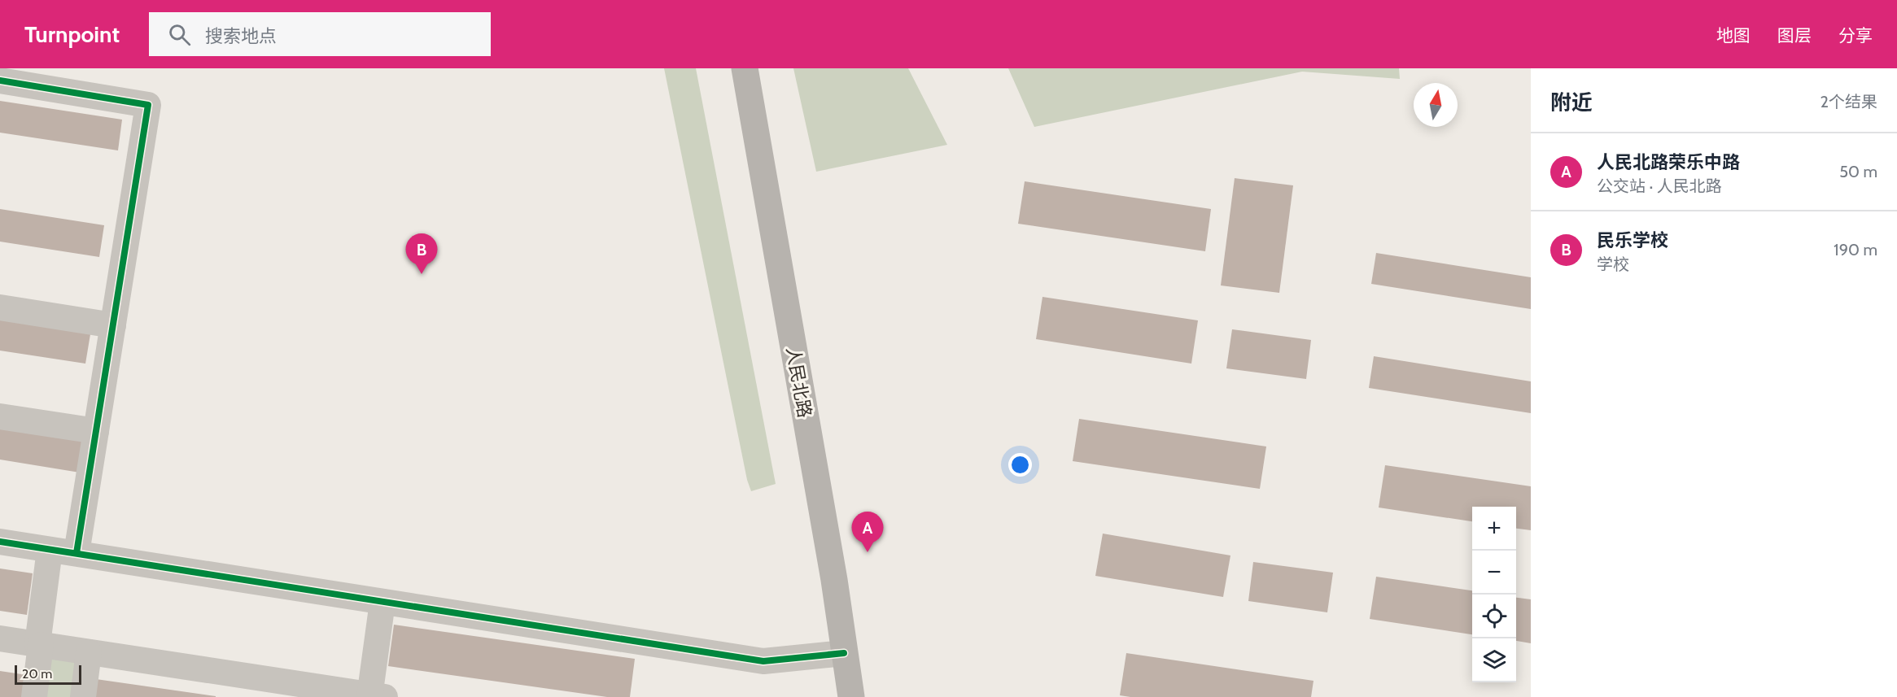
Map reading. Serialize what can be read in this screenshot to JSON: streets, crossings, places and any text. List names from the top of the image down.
{
  "streets": {
    "main road": ["人民北路"]
  },
  "scale_bar": "20 m",
  "north": "top",
  "page": {
    "header": "Turnpoint",
    "search": "搜索地点",
    "nav": ["地图", "图层", "分享"],
    "heading": ["附近", "2个结果"],
    "list": [
      {
        "mark": "A",
        "name": "人民北路荣乐中路",
        "note": "公交站 · 人民北路",
        "value": "50 m"
      },
      {
        "mark": "B",
        "name": "民乐学校",
        "note": "学校",
        "value": "190 m"
      }
    ],
    "pins": ["B", "A"],
    "map_buttons": ["+", "−"],
    "scale": "20 m"
  }
}
